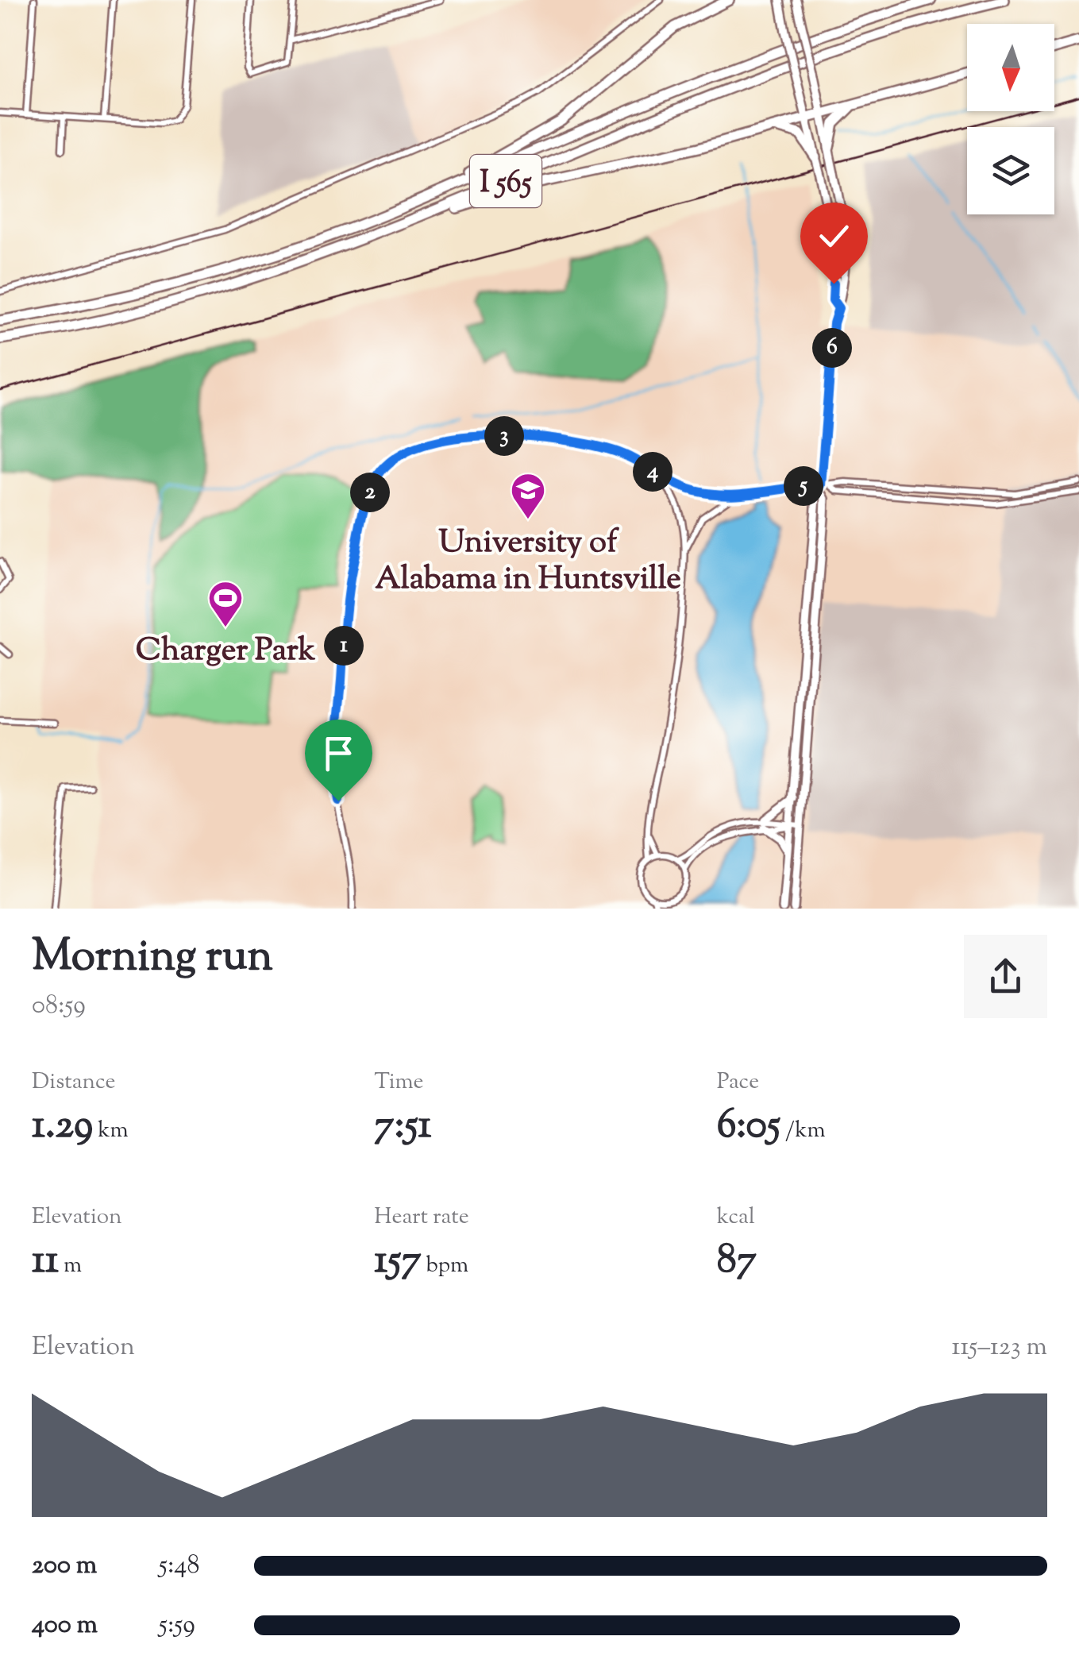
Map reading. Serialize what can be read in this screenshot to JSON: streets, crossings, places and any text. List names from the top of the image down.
{
  "streets": {
    "highway": ["I 565"]
  },
  "places": {
    "school or university": ["University of Alabama in Huntsville"],
    "sports": ["Charger Park"]
  },
  "north": "bottom",
  "page": {
    "pins": [
      "6",
      "3",
      "4",
      "5",
      "2",
      "1"
    ],
    "heading": ["Morning run", "08:59"],
    "stats": [
      ["Distance", "1.29 km"],
      ["Time", "7:51"],
      ["Pace", "6:05 /km"],
      ["Elevation", "11 m"],
      ["Heart rate", "157 bpm"],
      ["kcal", "87"]
    ],
    "chart": ["Elevation", "115–123 m"],
    "list": [
      {
        "name": "200 m",
        "note": "5:48"
      },
      {
        "name": "400 m",
        "note": "5:59"
      }
    ]
  }
}
